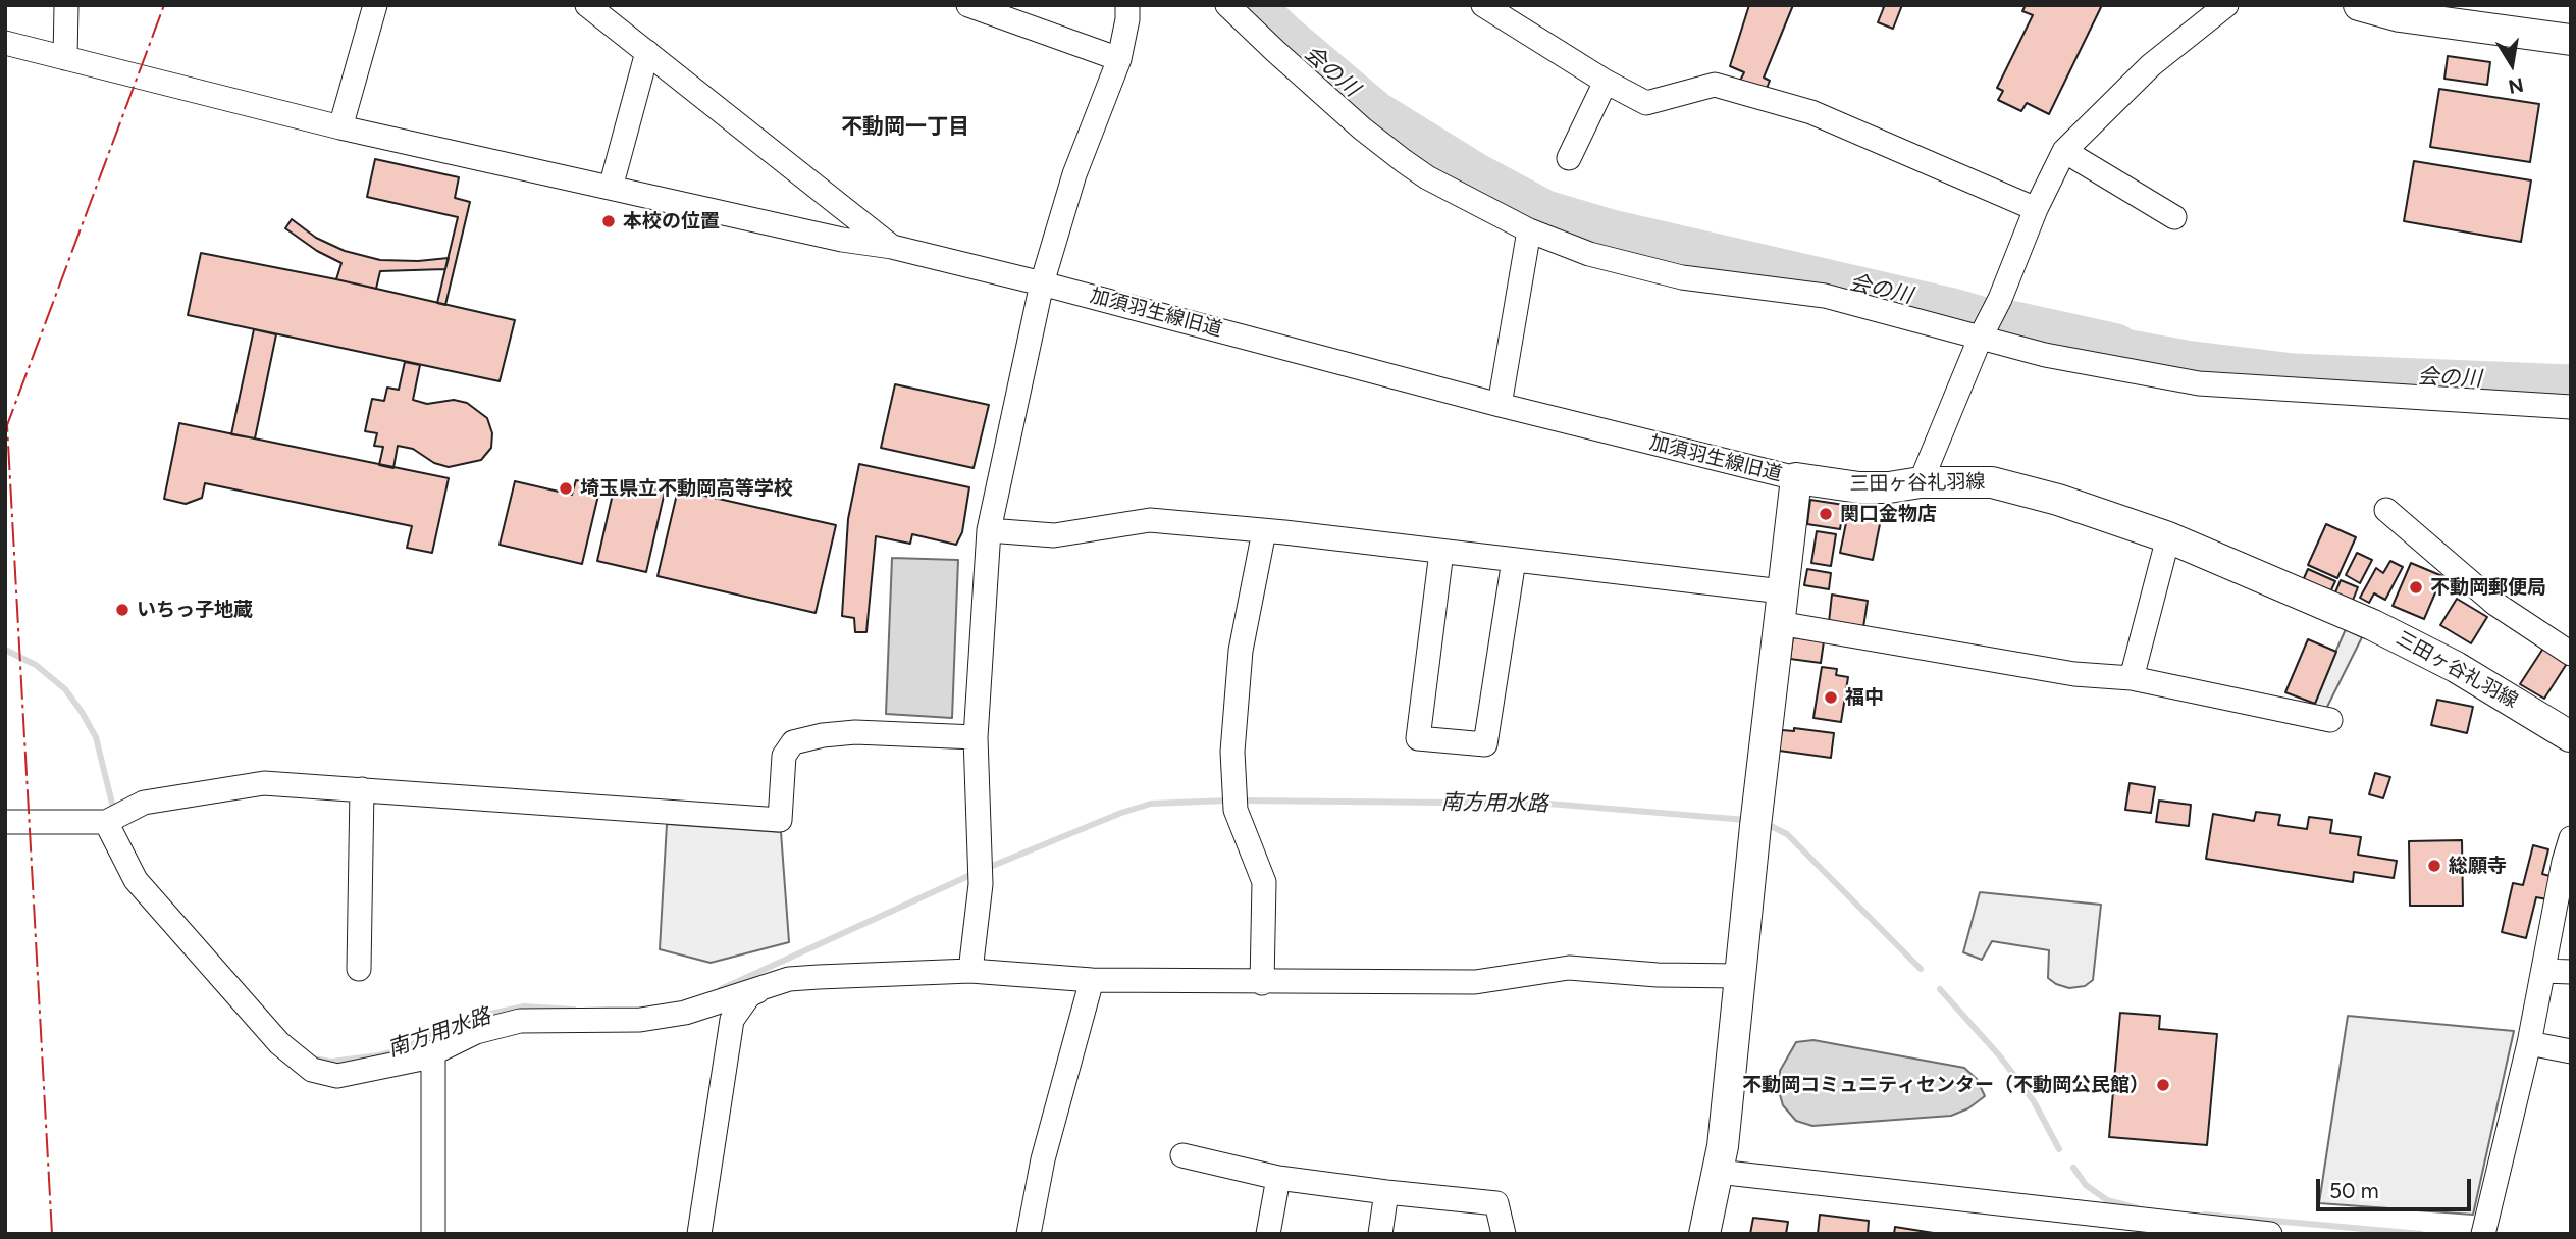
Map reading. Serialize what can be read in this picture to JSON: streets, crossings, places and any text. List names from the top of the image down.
{
  "streets": {
    "main road": ["三田ヶ谷礼羽線"],
    "street": ["加須羽生線旧道"]
  },
  "crossings": [
    ["加須羽生線旧道", "三田ヶ谷礼羽線"]
  ],
  "districts": ["不動岡一丁目"],
  "water": ["会の川", "南方用水路"],
  "places": [
    "本校の位置",
    "埼玉県立不動岡高等学校",
    "関口金物店",
    "不動岡郵便局",
    "いちっ子地蔵",
    "福中",
    "総願寺",
    "不動岡コミュニティセンター（不動岡公民館）"
  ],
  "scale_bar": "50 m",
  "north": "bottom"
}
